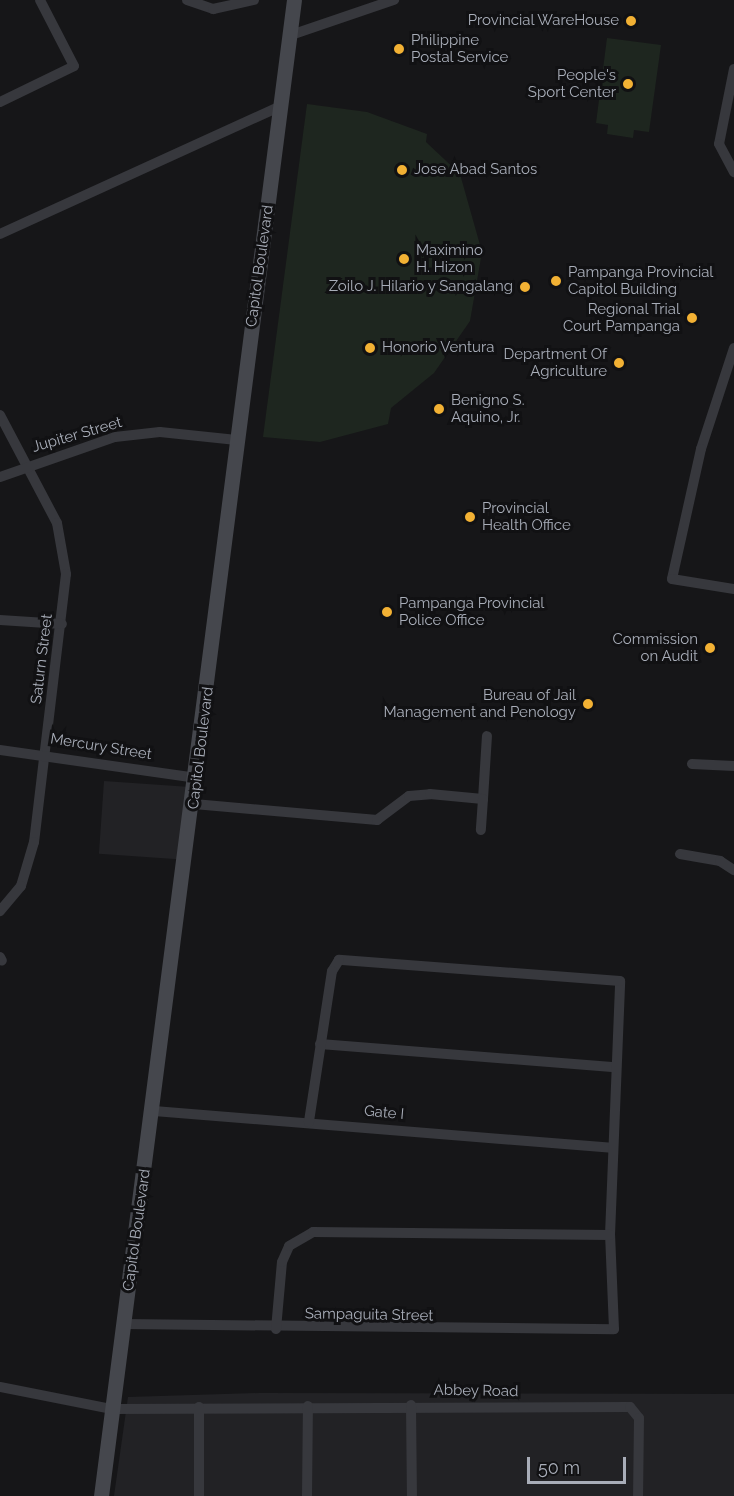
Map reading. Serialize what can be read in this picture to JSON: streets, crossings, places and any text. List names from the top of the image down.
{
  "streets": {
    "main road": ["Capitol Boulevard"],
    "street": [
      "Jupiter Street",
      "Saturn Street",
      "Mercury Street",
      "Gate I",
      "Sampaguita Street",
      "Abbey Road"
    ]
  },
  "crossings": [
    ["Capitol Boulevard", "Jupiter Street"],
    ["Capitol Boulevard", "Mercury Street"],
    ["Capitol Boulevard", "Gate I"],
    ["Capitol Boulevard", "Sampaguita Street"],
    ["Capitol Boulevard", "Abbey Road"],
    ["Jupiter Street", "Saturn Street"],
    ["Saturn Street", "Mercury Street"]
  ],
  "places": [
    "Provincial WareHouse",
    "Philippine Postal Service",
    "People's Sport Center",
    "Jose Abad Santos",
    "Maximino H. Hizon",
    "Pampanga Provincial Capitol Building",
    "Zoilo J. Hilario y Sangalang",
    "Regional Trial Court Pampanga",
    "Honorio Ventura",
    "Department Of Agriculture",
    "Benigno S. Aquino, Jr.",
    "Provincial Health Office",
    "Pampanga Provincial Police Office",
    "Commission on Audit",
    "Bureau of Jail Management and Penology"
  ],
  "scale_bar": "50 m"
}
